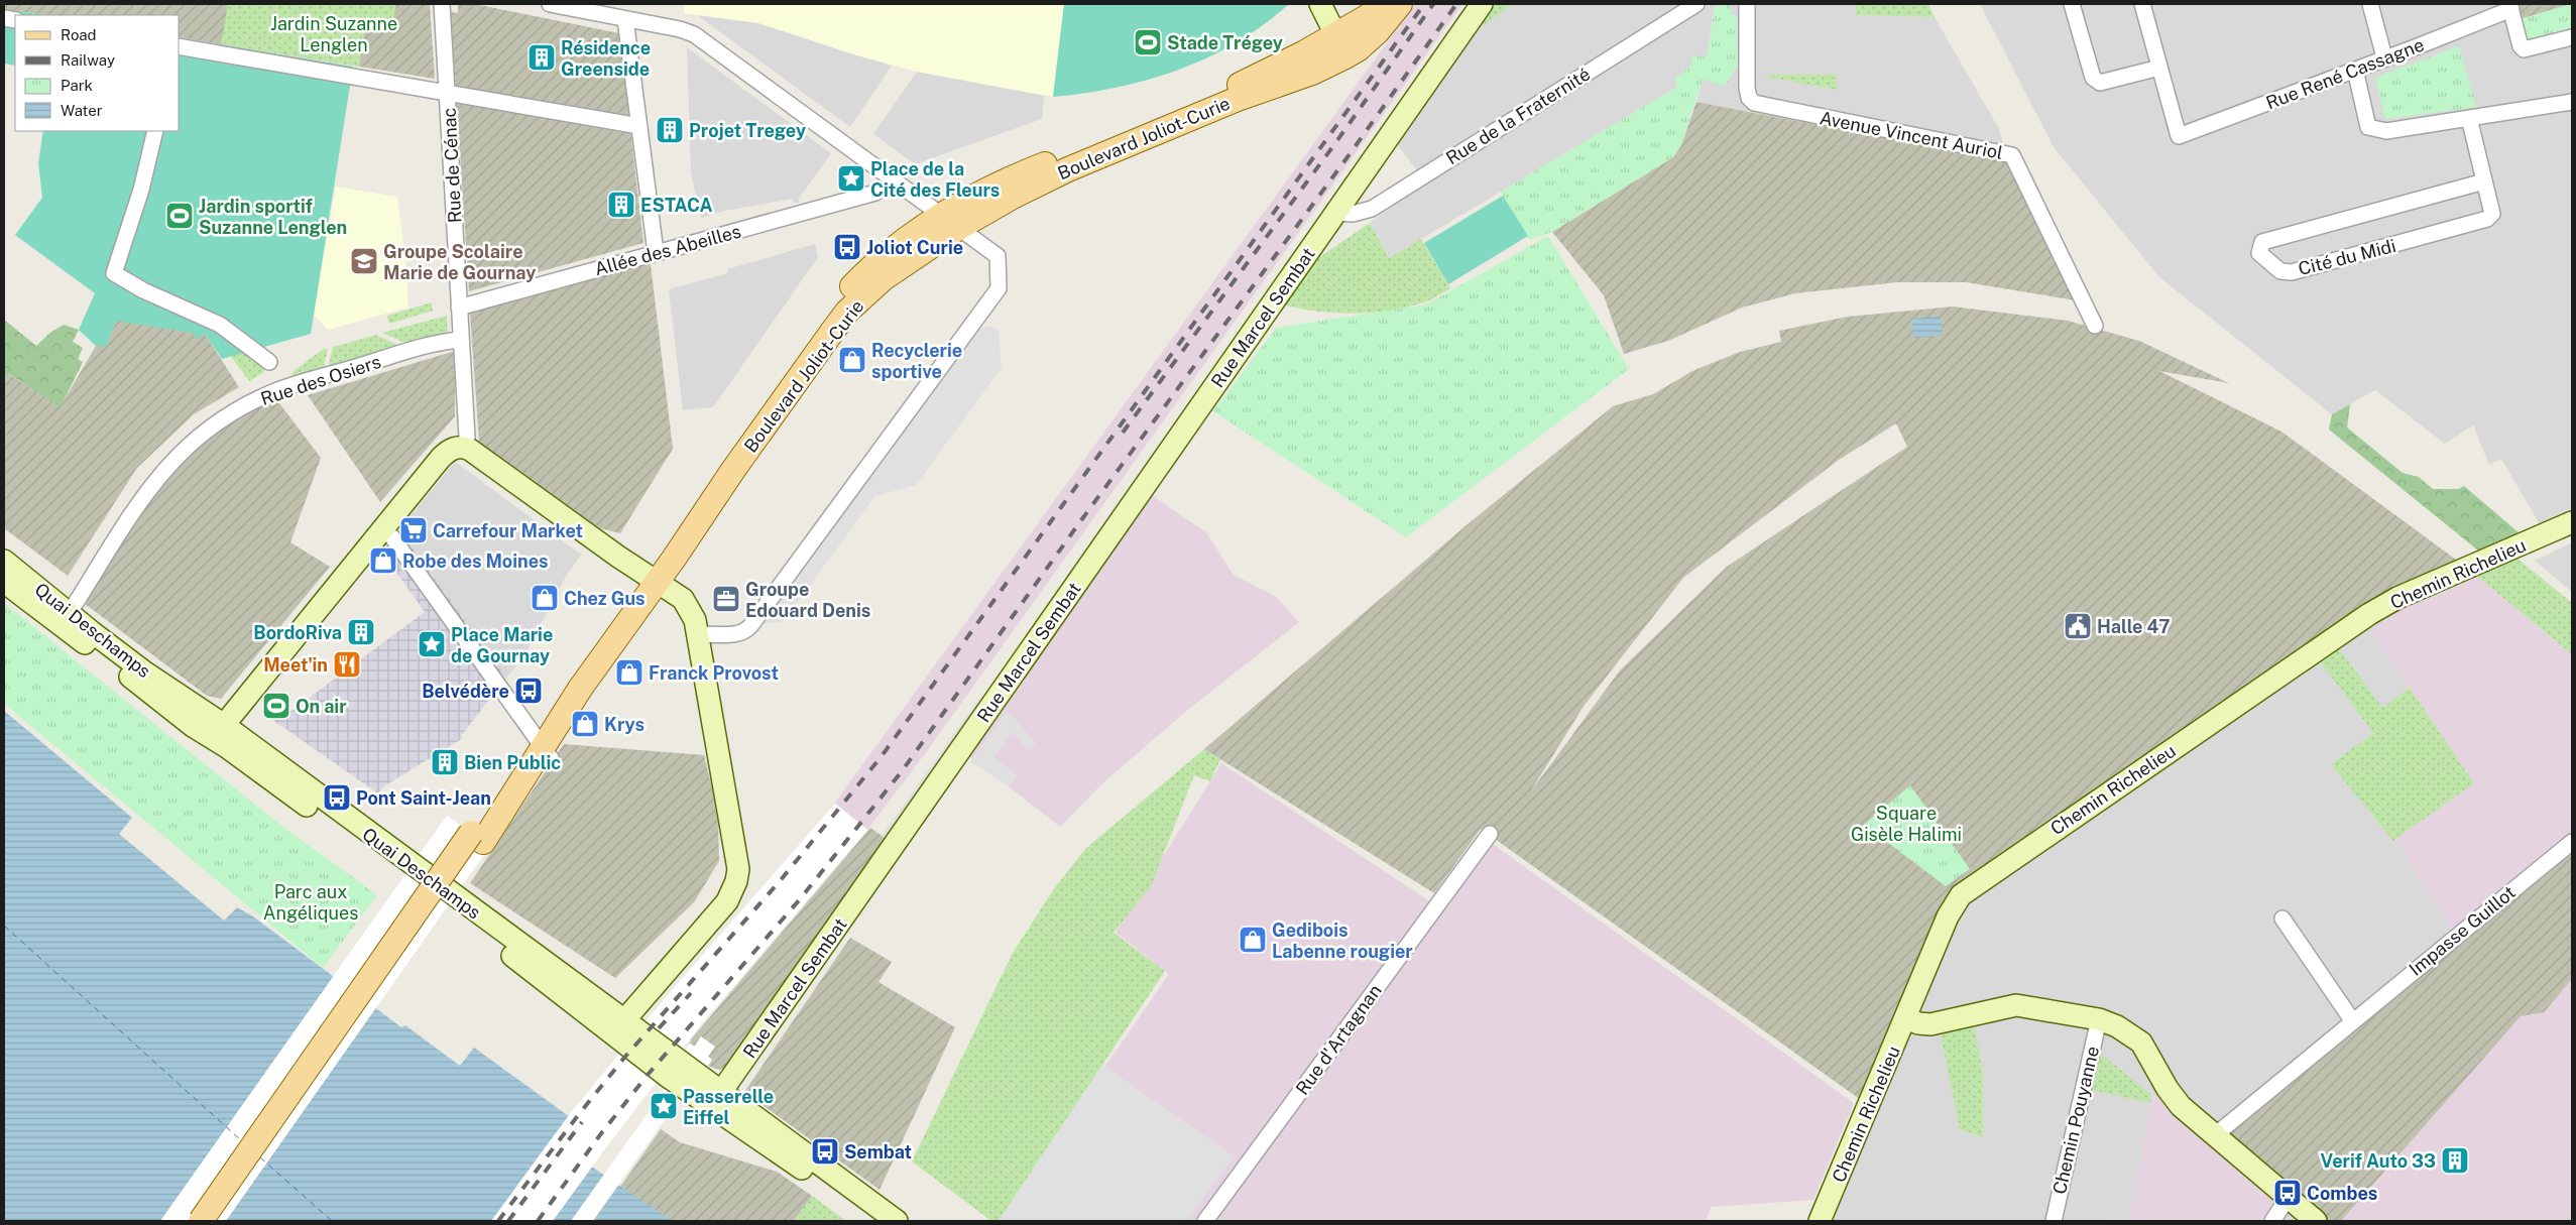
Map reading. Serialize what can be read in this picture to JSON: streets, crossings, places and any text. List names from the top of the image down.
{
  "streets": {
    "main road": [
      "Boulevard Joliot-Curie",
      "Rue Marcel Sembat",
      "Chemin Richelieu",
      "Quai Deschamps"
    ],
    "street": [
      "Rue René Cassagne",
      "Rue de la Fraternité",
      "Avenue Vincent Auriol",
      "Rue de Cénac",
      "Allée des Abeilles",
      "Cité du Midi",
      "Rue des Osiers",
      "Impasse Guillot",
      "Rue d'Artagnan",
      "Chemin Pouyanne"
    ]
  },
  "crossings": [
    ["Rue de la Fraternité", "Rue Marcel Sembat"],
    ["Rue de Cénac", "Allée des Abeilles"],
    ["Rue de Cénac", "Rue des Osiers"],
    ["Rue Marcel Sembat", "Quai Deschamps"],
    ["Rue des Osiers", "Quai Deschamps"]
  ],
  "parks": ["Jardin Suzanne Lenglen", "Square Gisèle Halimi", "Parc aux Angéliques"],
  "places": {
    "sports": ["Stade Trégey", "Jardin sportif Suzanne Lenglen", "On air"],
    "building": [
      "Résidence Greenside",
      "Projet Tregey",
      "ESTACA",
      "BordoRiva",
      "Bien Public",
      "Verif Auto 33"
    ],
    "place": ["Place de la Cité des Fleurs", "Place Marie de Gournay", "Passerelle Eiffel"],
    "bus stop": [
      "Joliot Curie",
      "Belvédère",
      "Pont Saint-Jean",
      "Sembat",
      "Combes"
    ],
    "school or university": ["Groupe Scolaire Marie de Gournay"],
    "shop": [
      "Recyclerie sportive",
      "Robe des Moines",
      "Chez Gus",
      "Franck Provost",
      "Krys",
      "Gedibois Labenne rougier"
    ],
    "supermarket": ["Carrefour Market"],
    "office": ["Groupe Edouard Denis"],
    "public building": ["Halle 47"],
    "restaurant": ["Meet'in"]
  },
  "legend": [
    "Road",
    "Railway",
    "Park",
    "Water"
  ]
}
